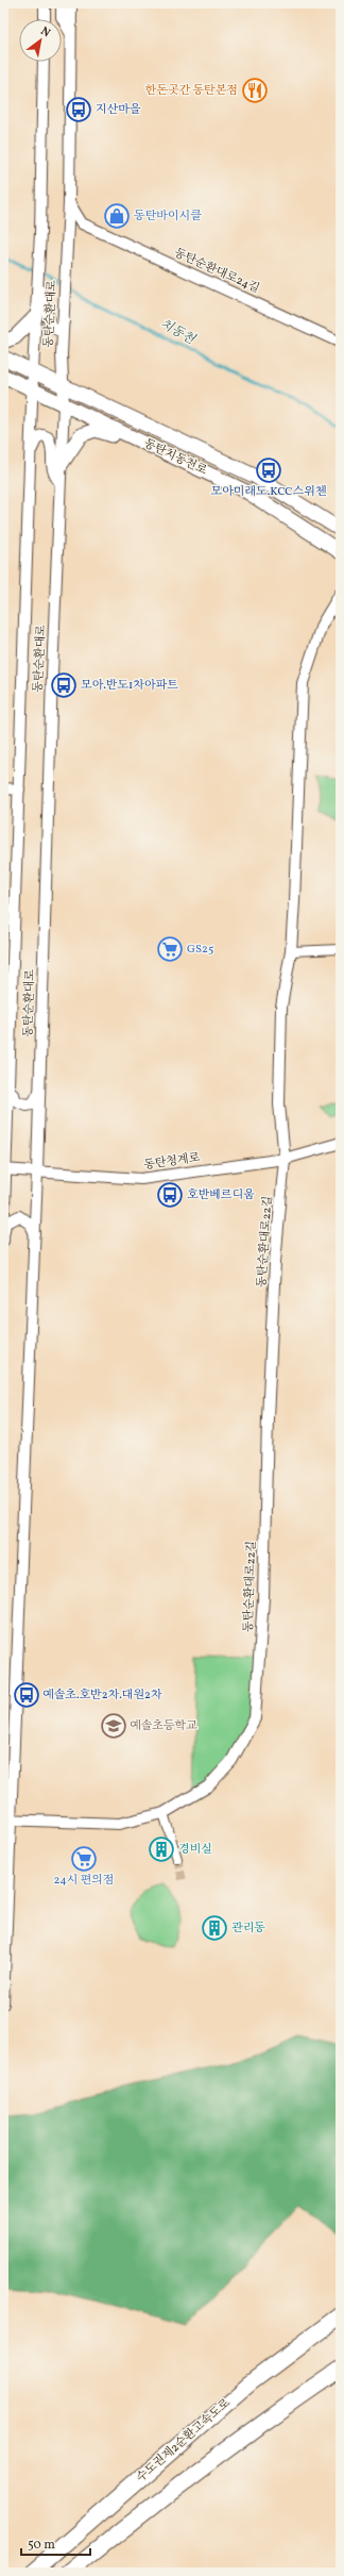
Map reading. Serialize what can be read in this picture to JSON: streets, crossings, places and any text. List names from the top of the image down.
{
  "streets": {
    "highway": ["수도권제2순환고속도로"],
    "main road": ["동탄치동천로"],
    "street": [
      "동탄순환대로24길",
      "동탄순환대로",
      "동탄청계로",
      "동탄순환대로22길"
    ]
  },
  "crossings": [
    ["동탄순환대로", "동탄치동천로"],
    ["동탄순환대로", "동탄청계로"],
    ["동탄순환대로", "동탄순환대로22길"],
    ["동탄청계로", "동탄순환대로22길"]
  ],
  "water": ["치동천"],
  "places": {
    "restaurant": ["한돈곳간 동탄본점"],
    "bus stop": [
      "지산마을",
      "모아미래도.KCC스위첸",
      "모아.반도1차아파트",
      "호반베르디움",
      "예솔초.호반2차.대원2차"
    ],
    "shop": ["동탄바이시클"],
    "supermarket": ["GS25", "24시 편의점"],
    "school or university": ["예솔초등학교"],
    "building": ["경비실", "관리동"]
  },
  "scale_bar": "50 m",
  "north": "top right"
}
